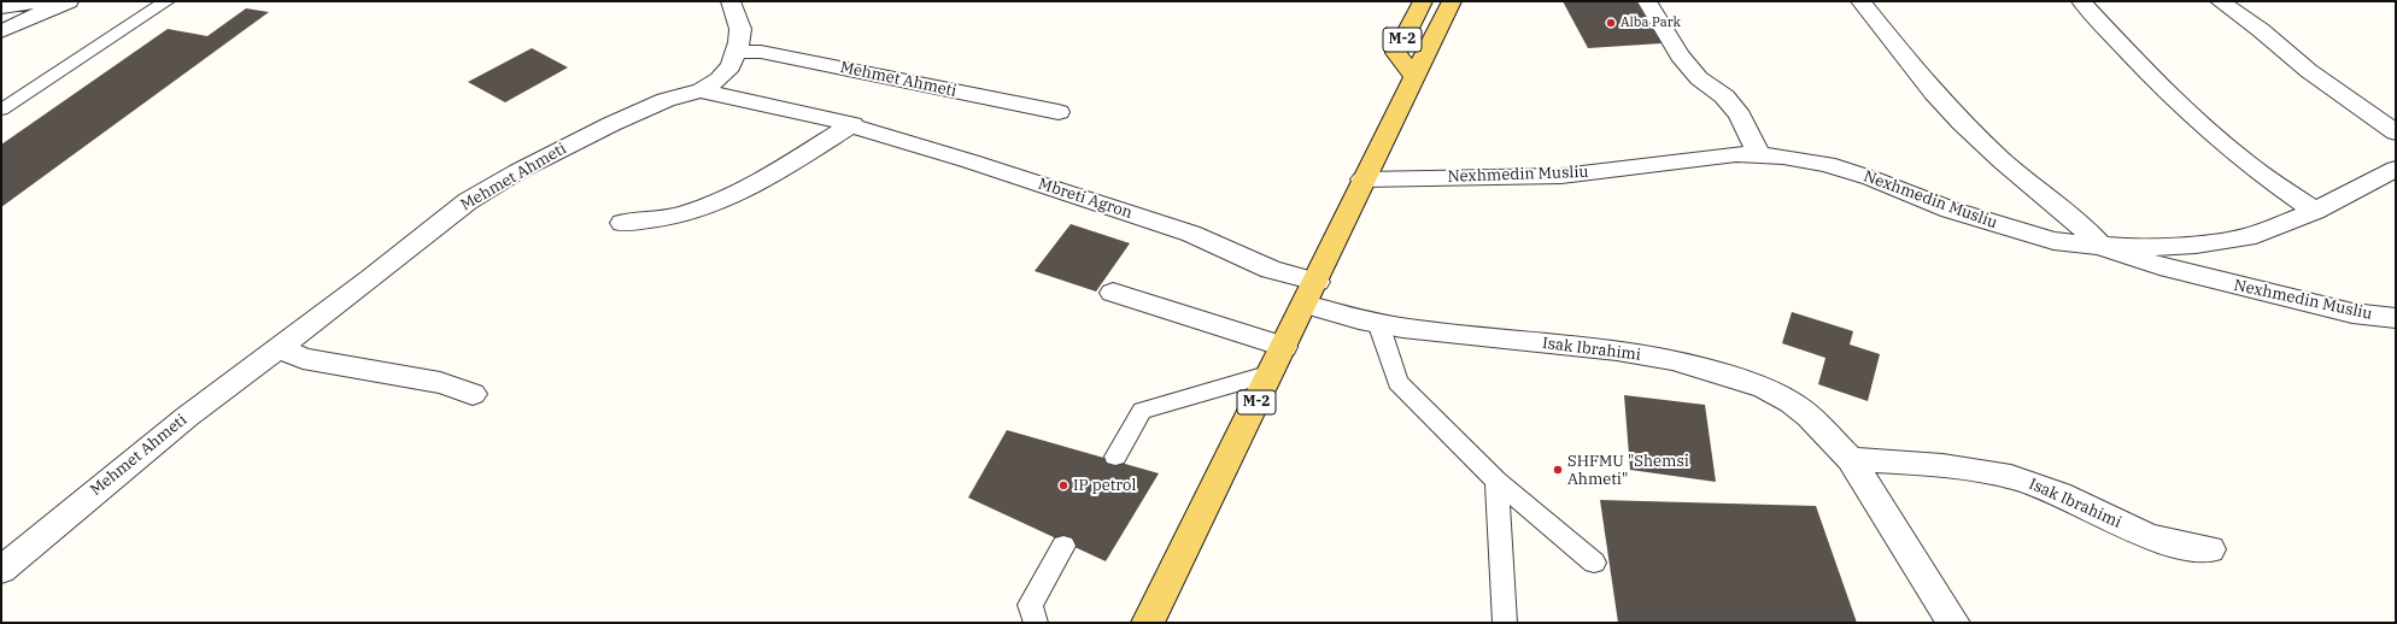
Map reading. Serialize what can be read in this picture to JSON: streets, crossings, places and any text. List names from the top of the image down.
{
  "streets": {
    "main road": ["M-2"],
    "street": [
      "Mehmet Ahmeti",
      "Nexhmedin Musliu",
      "Mbreti Agron",
      "Isak Ibrahimi"
    ]
  },
  "crossings": [
    ["M-2", "Nexhmedin Musliu"],
    ["M-2", "Mbreti Agron"],
    ["M-2", "Isak Ibrahimi"],
    ["Mehmet Ahmeti", "Mbreti Agron"],
    ["Mbreti Agron", "Isak Ibrahimi"]
  ],
  "places": ["Alba Park", "SHFMU \"Shemsi Ahmeti\"", "IP petrol"]
}
